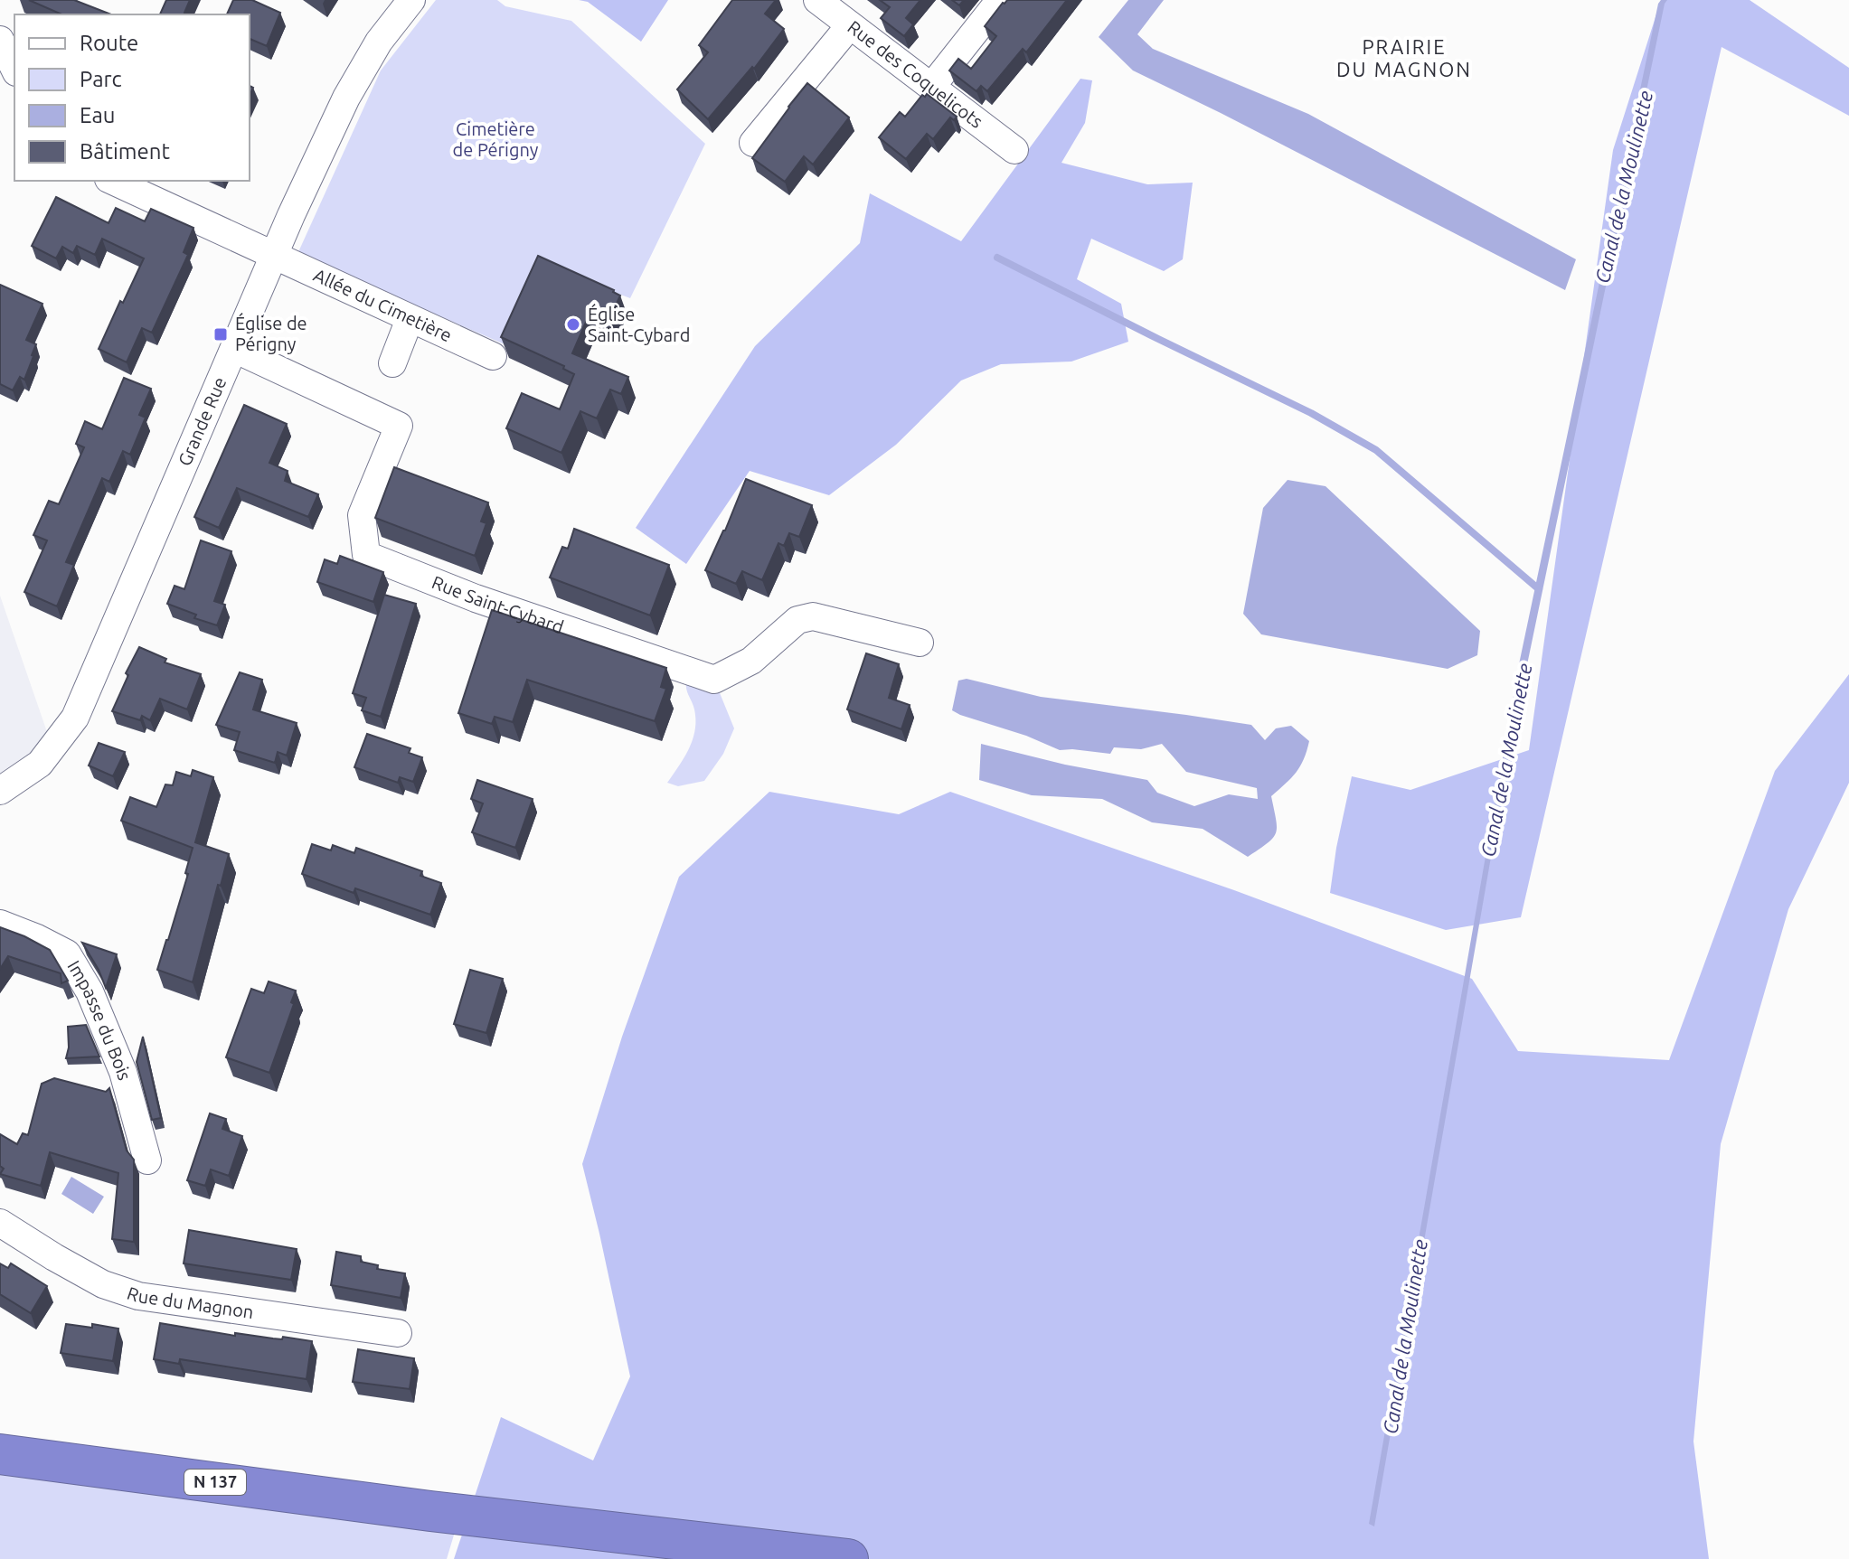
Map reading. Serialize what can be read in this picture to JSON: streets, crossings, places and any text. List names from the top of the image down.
{
  "streets": {
    "highway": ["N 137"],
    "street": [
      "Rue des Coquelicots",
      "Allée du Cimetière",
      "Grande Rue",
      "Rue Saint-Cybard",
      "Impasse du Bois",
      "Rue du Magnon"
    ]
  },
  "crossings": [
    ["Allée du Cimetière", "Grande Rue"],
    ["Grande Rue", "Rue Saint-Cybard"]
  ],
  "districts": ["PRAIRIE DU MAGNON"],
  "water": ["Canal de la Moulinette"],
  "parks": ["Cimetière de Périgny"],
  "places": {
    "other": ["Église Saint-Cybard"],
    "transit": ["Église de Périgny"]
  },
  "legend": [
    "Route",
    "Parc",
    "Eau",
    "Bâtiment"
  ]
}
